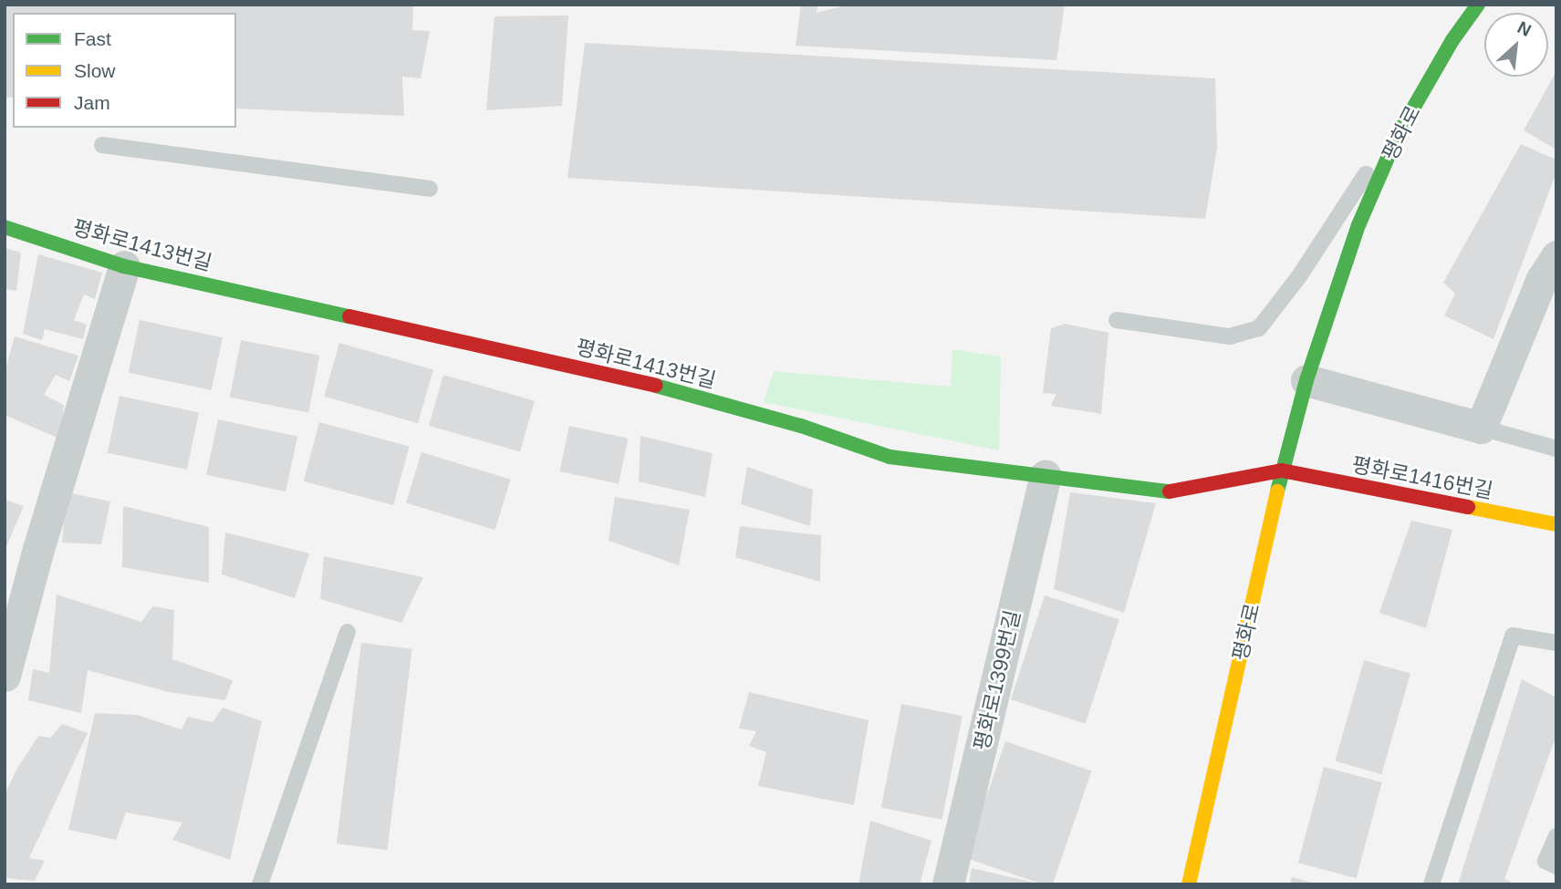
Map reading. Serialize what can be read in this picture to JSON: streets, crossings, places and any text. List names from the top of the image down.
{
  "streets": {
    "street": [
      "평화로",
      "평화로1413번길",
      "평화로1416번길",
      "평화로1399번길"
    ]
  },
  "crossings": [
    ["평화로", "평화로1413번길"],
    ["평화로", "평화로1416번길"],
    ["평화로1413번길", "평화로1416번길"],
    ["평화로1413번길", "평화로1399번길"]
  ],
  "legend": ["Fast", "Slow", "Jam"],
  "north": "top right"
}
